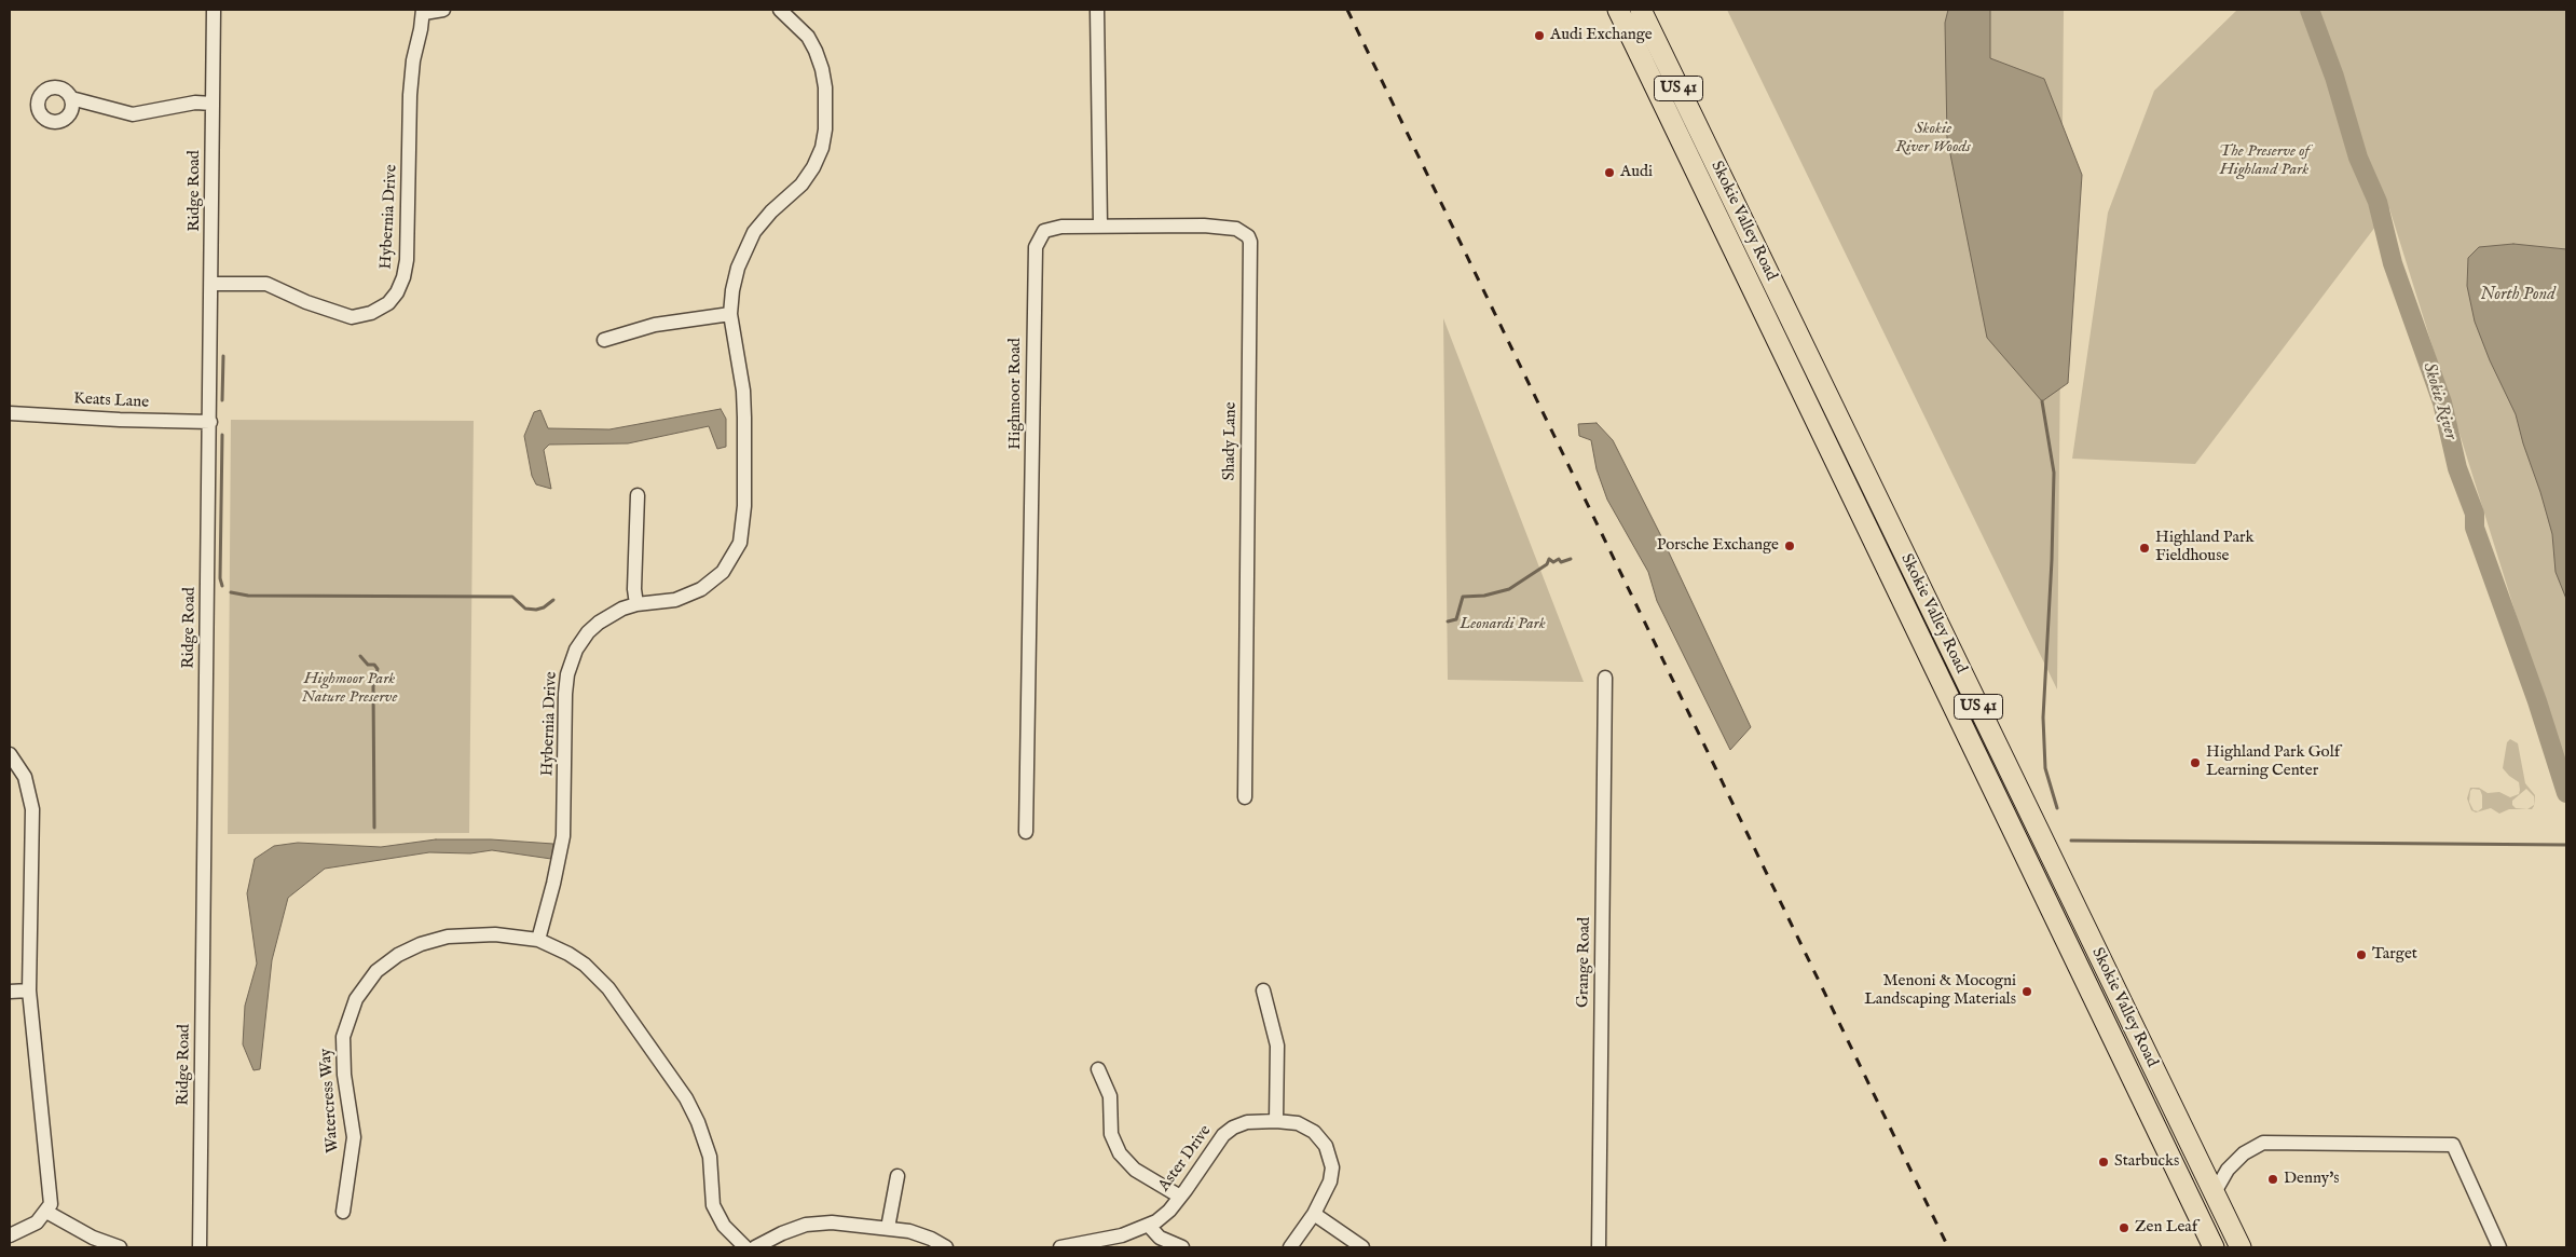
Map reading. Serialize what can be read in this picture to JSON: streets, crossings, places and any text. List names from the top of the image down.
{
  "streets": {
    "highway": ["US 41", "Skokie Valley Road"],
    "street": [
      "Ridge Road",
      "Hybernia Drive",
      "Highmoor Road",
      "Keats Lane",
      "Shady Lane",
      "Grange Road",
      "Watercress Way",
      "Aster Drive"
    ]
  },
  "crossings": [
    ["Ridge Road", "Hybernia Drive"],
    ["Ridge Road", "Keats Lane"],
    ["Hybernia Drive", "Watercress Way"],
    ["Highmoor Road", "Shady Lane"]
  ],
  "water": ["North Pond", "Skokie River"],
  "parks": [
    "Skokie River Woods",
    "The Preserve of Highland Park",
    "Leonardi Park",
    "Highmoor Park Nature Preserve"
  ],
  "places": [
    "Audi Exchange",
    "Audi",
    "Porsche Exchange",
    "Highland Park Fieldhouse",
    "Highland Park Golf Learning Center",
    "Target",
    "Menoni & Mocogni Landscaping Materials",
    "Starbucks",
    "Denny's",
    "Zen Leaf"
  ]
}
